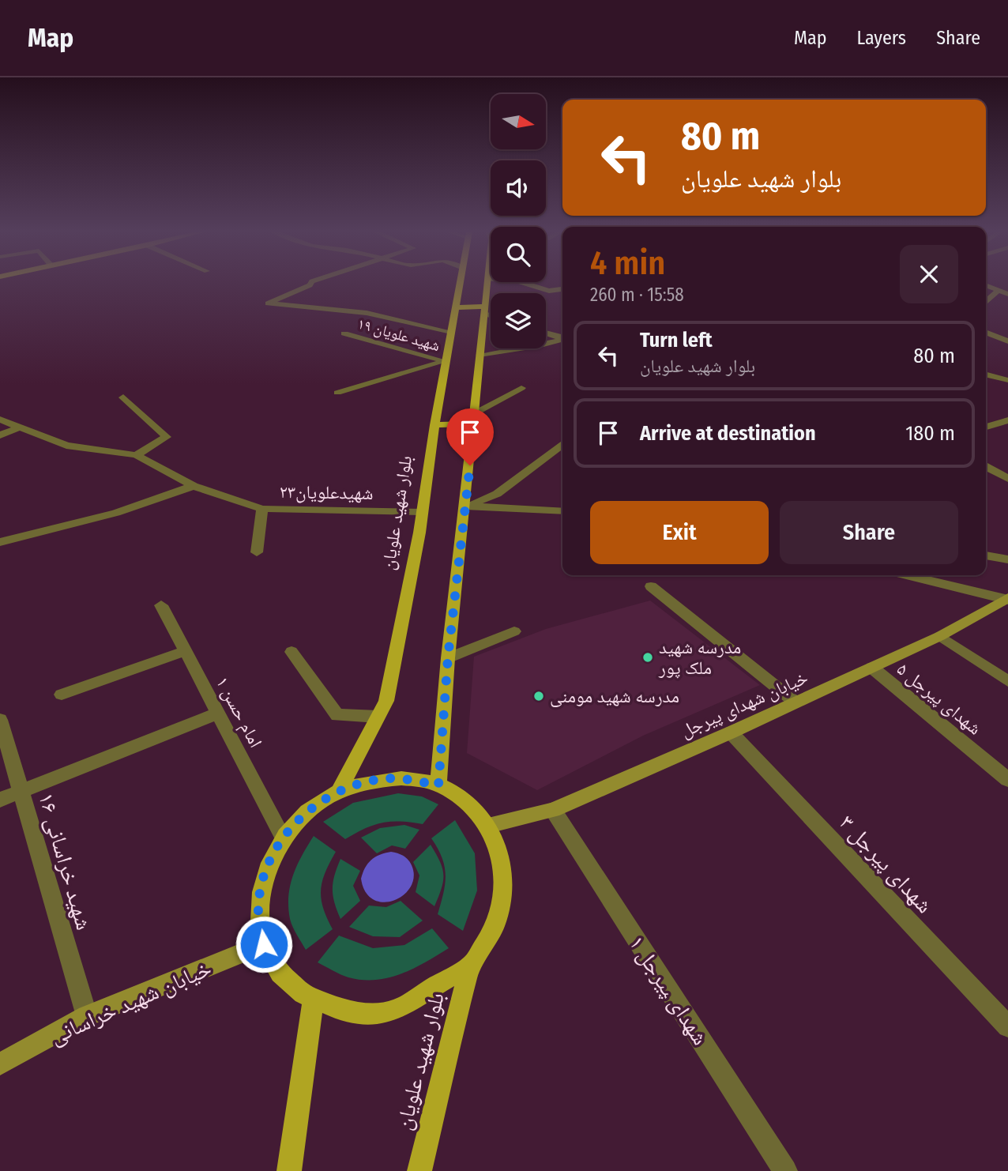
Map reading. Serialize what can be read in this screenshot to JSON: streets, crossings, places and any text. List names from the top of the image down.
{
  "streets": {
    "main road": ["بلوار شهید علویان"],
    "street": [
      "شهید علویان ۱۹",
      "شهیدعلویان۲۳",
      "شهدای پیرجل ۵",
      "خیابان شهدای پیرجل",
      "امام حسن ۱",
      "شهید خراسانی ۱۶",
      "شهدای پیرجل ۳",
      "شهدای ‍‍‍‍‍‍پیرجل ۱",
      "خیابان شهید خراسانی"
    ]
  },
  "crossings": [
    ["شهید علویان ۱۹", "بلوار شهید علویان"],
    ["شهیدعلویان۲۳", "بلوار شهید علویان"],
    ["شهدای پیرجل ۵", "خیابان شهدای پیرجل"],
    ["خیابان شهدای پیرجل", "شهدای پیرجل ۳"],
    ["خیابان شهدای پیرجل", "شهدای ‍‍‍‍‍‍پیرجل ۱"],
    ["شهید خراسانی ۱۶", "خیابان شهید خراسانی"]
  ],
  "places": ["مدرسه شهید ملک پور", "مدرسه شهید مومنی"],
  "north": "right",
  "page": {
    "header": "Map",
    "nav": ["Map", "Layers", "Share"],
    "turn": ["80 m", "بلوار شهید علویان"],
    "heading": ["4 min", "260 m · 15:58"],
    "list": [
      {
        "name": "Turn left",
        "note": "بلوار شهید علویان",
        "value": "80 m"
      },
      {
        "name": "Arrive at destination",
        "value": "180 m"
      }
    ],
    "buttons": ["Exit", "Share"]
  }
}
